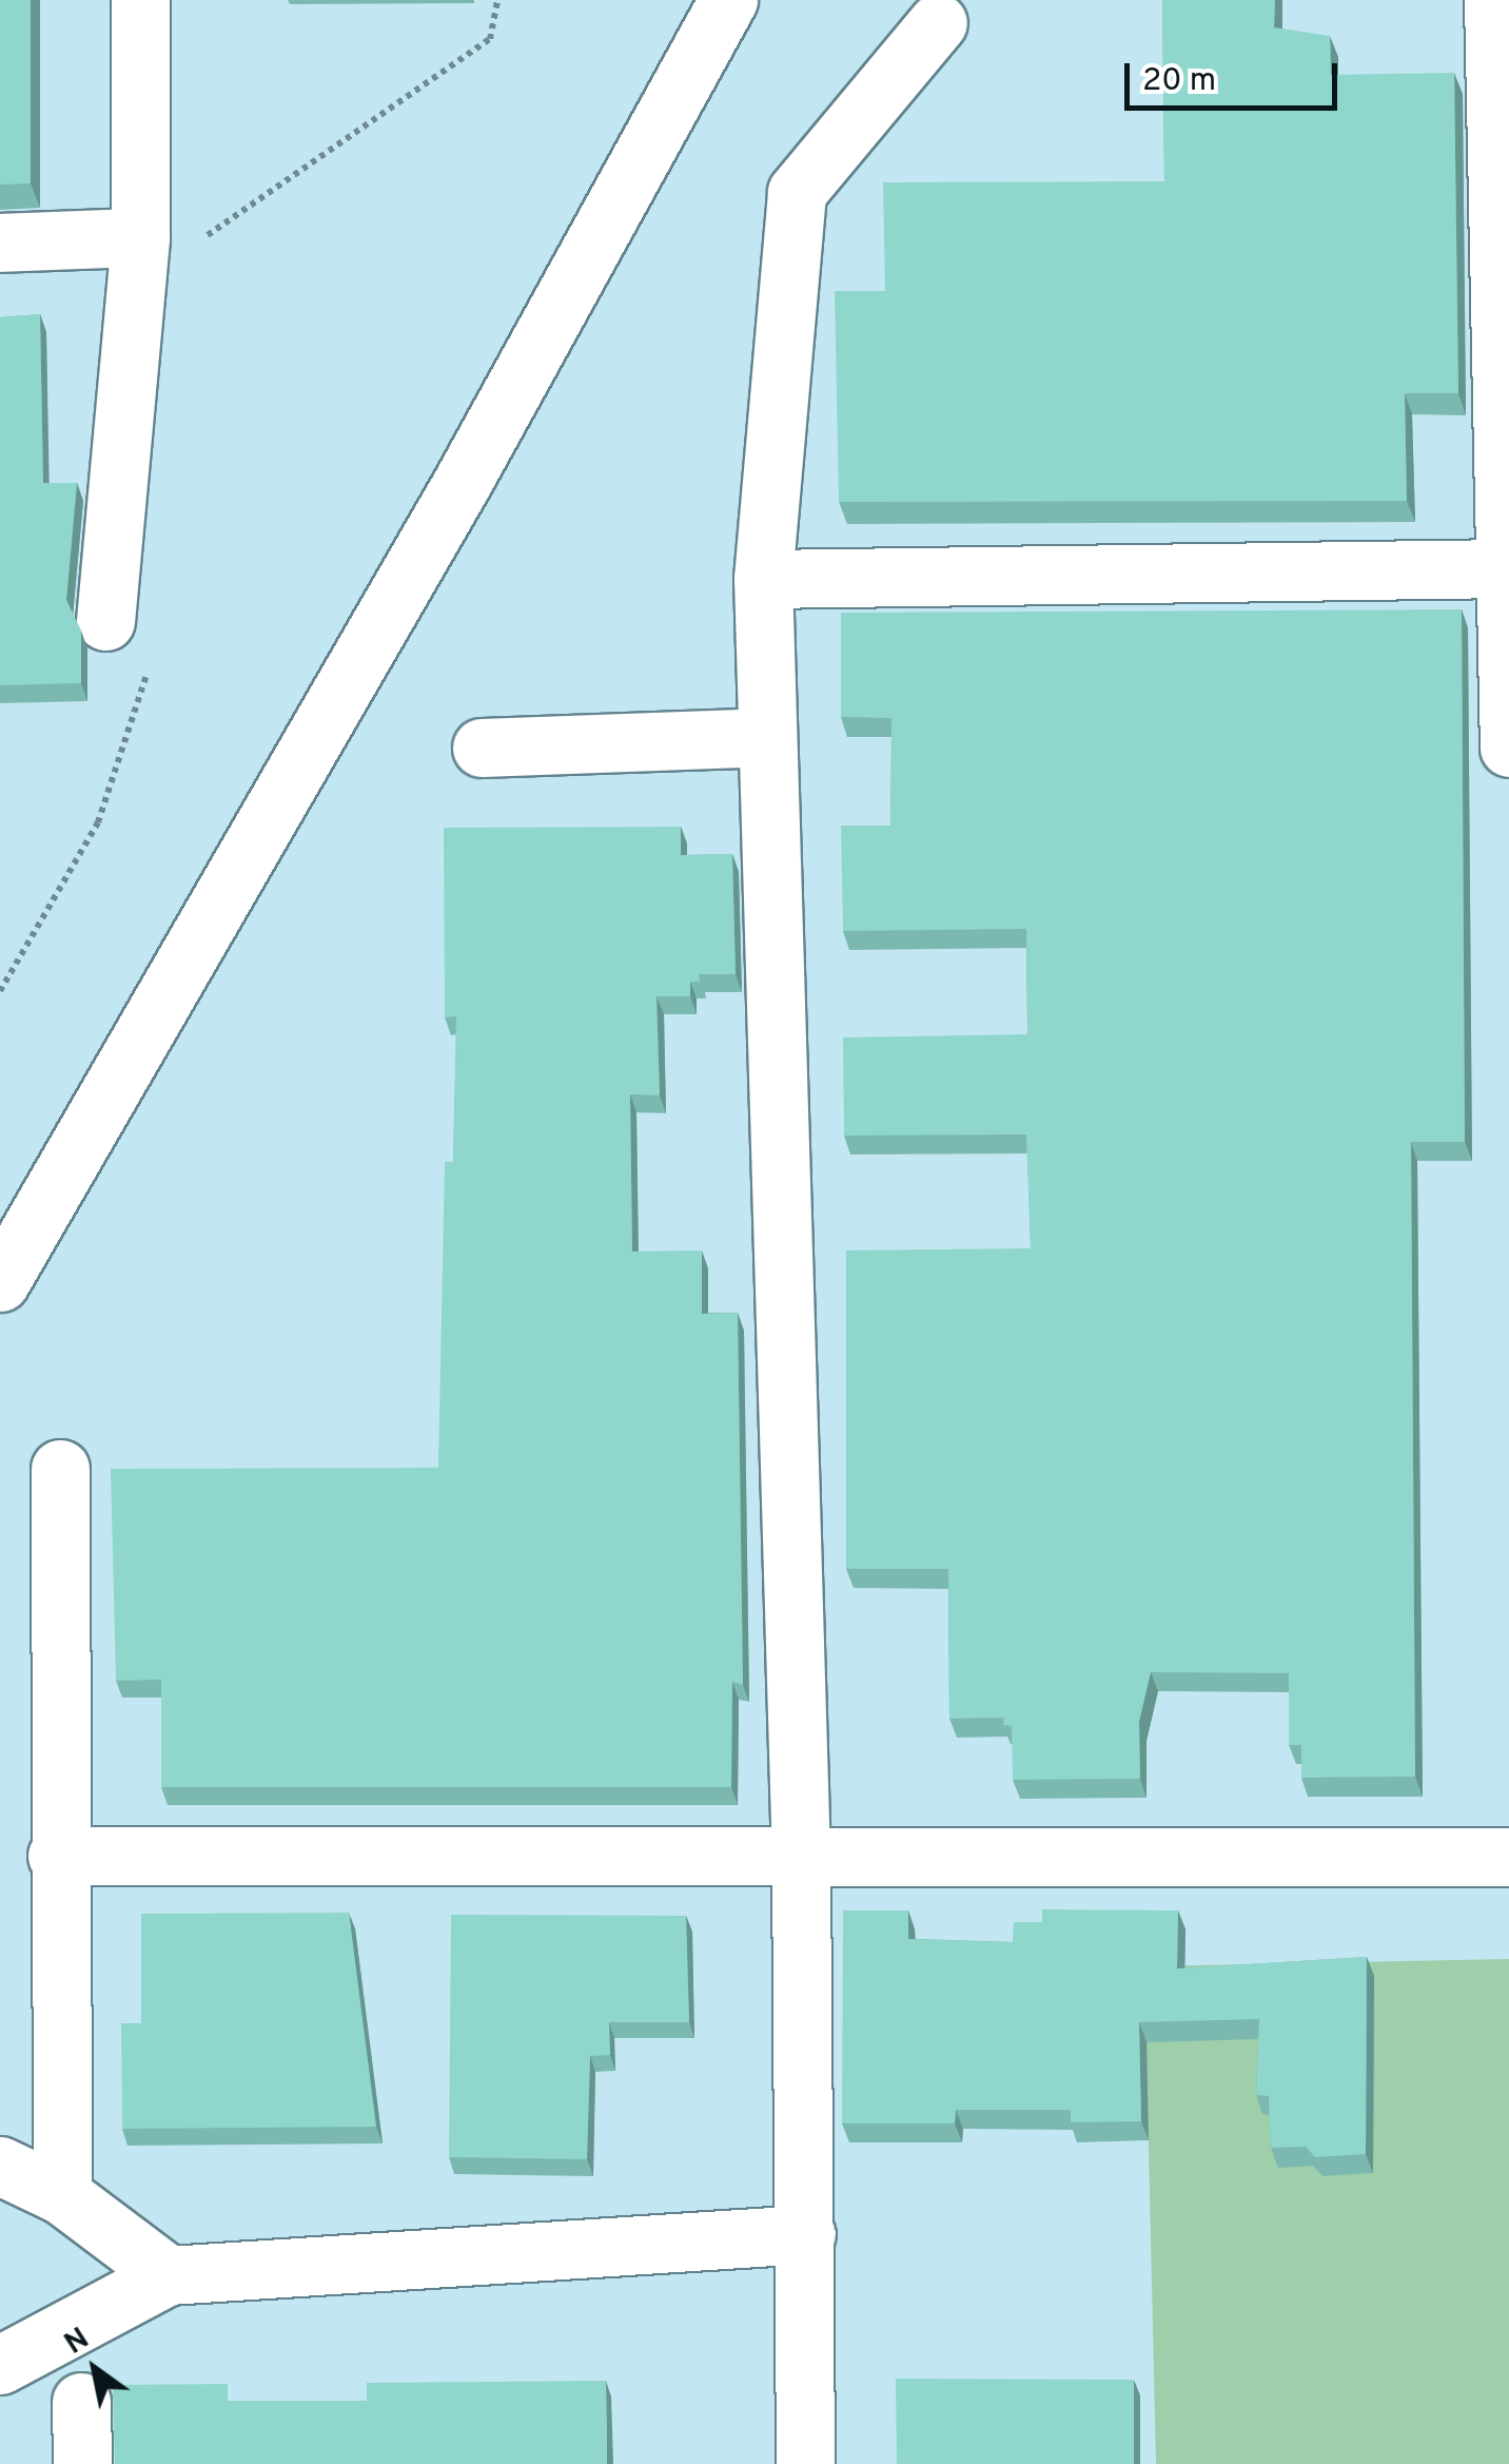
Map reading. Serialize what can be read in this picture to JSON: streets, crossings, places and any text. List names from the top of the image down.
{
  "scale_bar": "20 m",
  "north": "top left"
}
